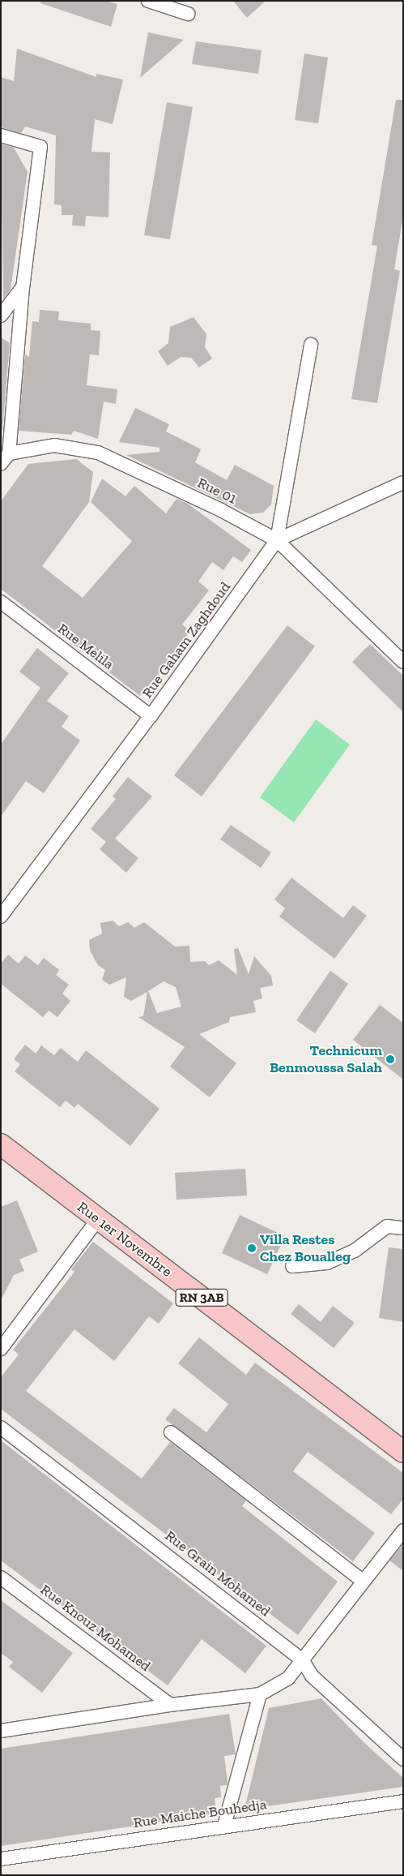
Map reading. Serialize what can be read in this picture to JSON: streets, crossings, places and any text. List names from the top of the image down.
{
  "streets": {
    "main road": ["Rue 1er Novembre", "RN 3AB"],
    "street": [
      "Rue 01",
      "Rue Gaham Zaghdoud",
      "Rue Melila",
      "Rue Grain Mohamed",
      "Rue Knouz Mohamed",
      "Rue Maiche Bouhedja"
    ]
  },
  "crossings": [
    ["Rue 01", "Rue Gaham Zaghdoud"],
    ["Rue Gaham Zaghdoud", "Rue Melila"]
  ],
  "places": ["Technicum Benmoussa Salah", "Villa Restes Chez Boualleg"]
}
